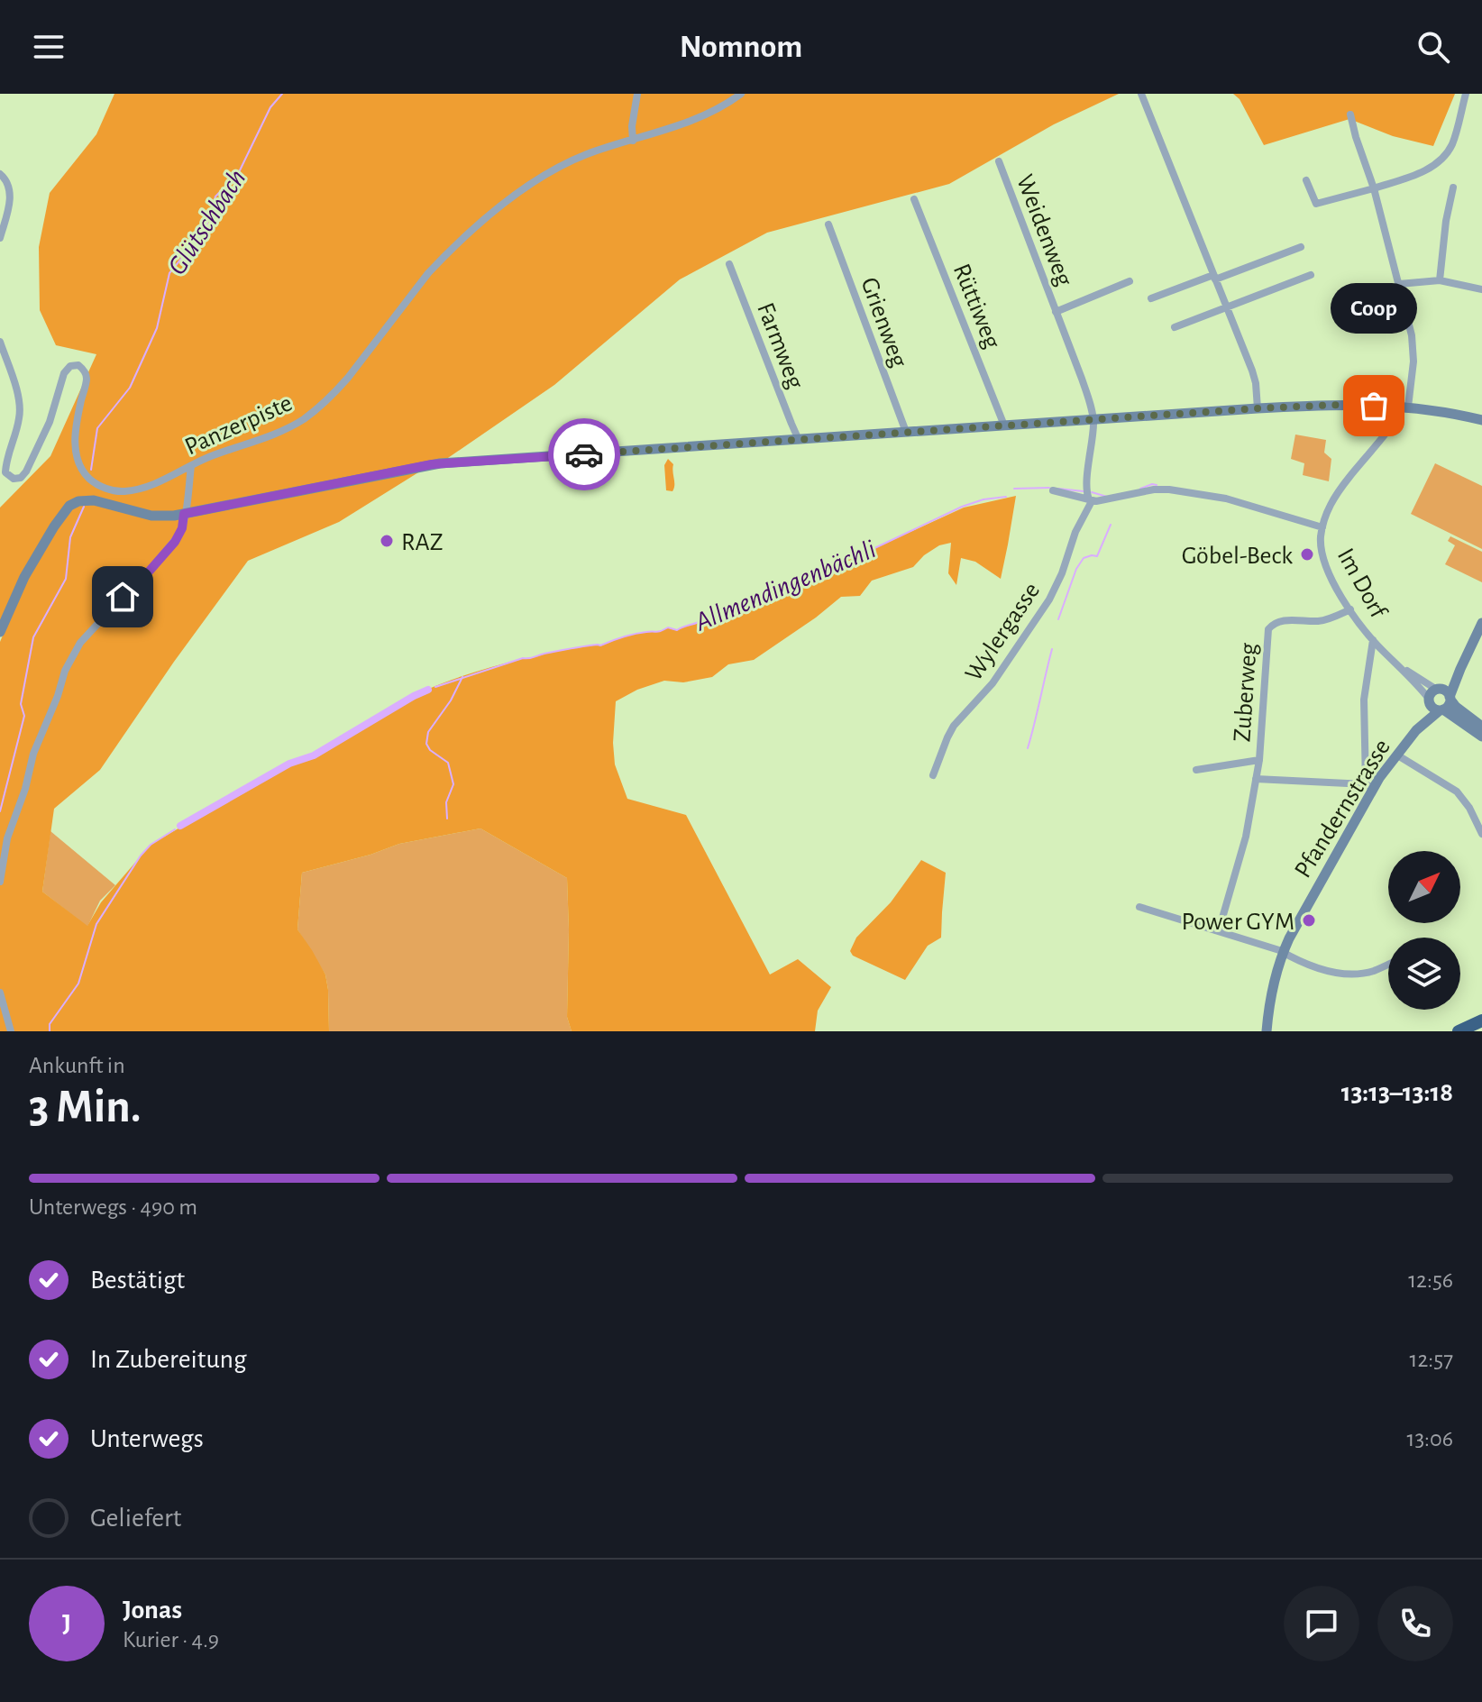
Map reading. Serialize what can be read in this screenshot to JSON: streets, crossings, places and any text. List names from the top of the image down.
{
  "streets": {
    "street": [
      "Weidenweg",
      "Rüttiweg",
      "Grienweg",
      "Farmweg",
      "Panzerpiste",
      "Im Dorf",
      "Wylergasse",
      "Zuberweg",
      "Pfandernstrasse"
    ]
  },
  "crossings": [
    ["Weidenweg", "Wylergasse"],
    ["Im Dorf", "Zuberweg"],
    ["Im Dorf", "Pfandernstrasse"]
  ],
  "water": ["Glütschbach", "Allmendingenbächli"],
  "places": [
    "Coop",
    "RAZ",
    "Göbel-Beck",
    "Power GYM"
  ],
  "north": "top right",
  "page": {
    "header": "Nomnom",
    "bubble": "Coop",
    "heading": ["3 Min.", "Ankunft in", "13:13–13:18"],
    "panel": ["Jonas", "Kurier · 4.9"],
    "bar": "Unterwegs · 490 m",
    "list": [
      ["Bestätigt", "12:56"],
      ["In Zubereitung", "12:57"],
      ["Unterwegs", "13:06"],
      "Geliefert"
    ],
    "round": "J"
  }
}
